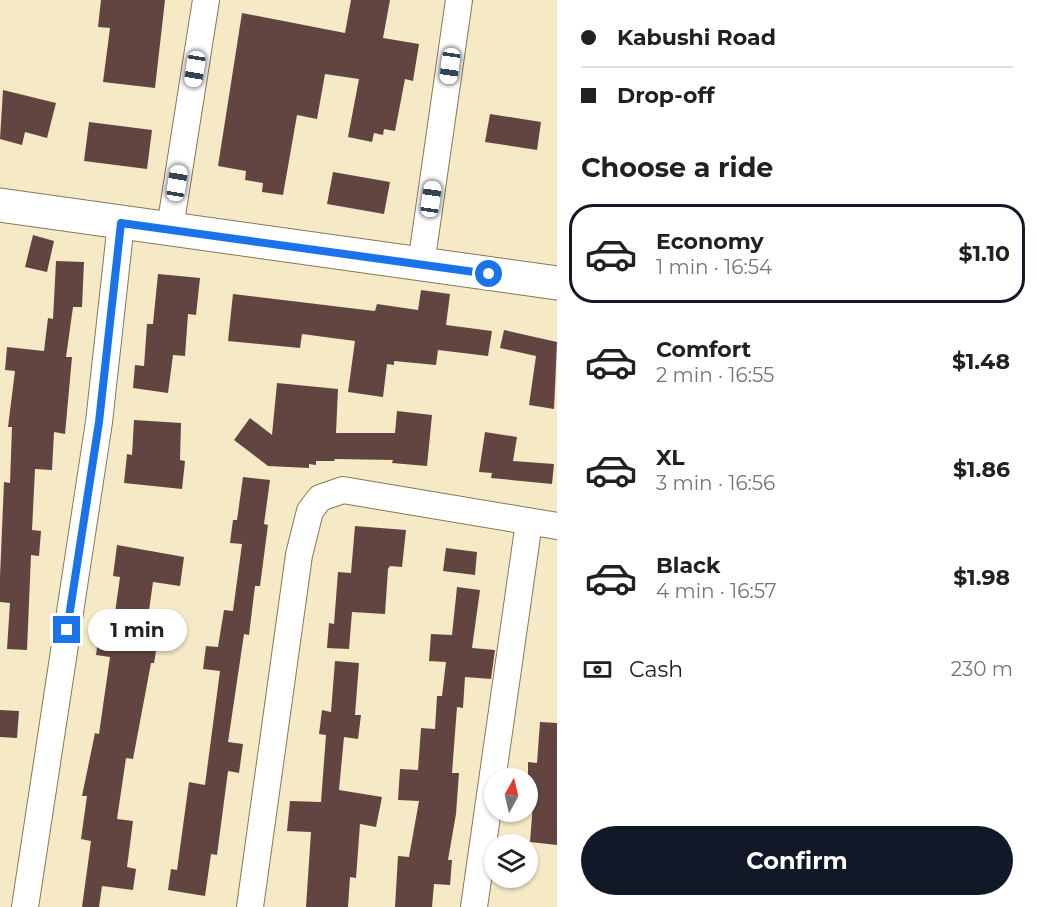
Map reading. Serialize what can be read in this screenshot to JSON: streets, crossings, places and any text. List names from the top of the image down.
{
  "north": "top",
  "page": {
    "banner": ["Kabushi Road", "Drop-off"],
    "heading": "Choose a ride",
    "list": [
      {
        "name": "Economy",
        "note": "1 min · 16:54",
        "value": "$1.10"
      },
      {
        "name": "Comfort",
        "note": "2 min · 16:55",
        "value": "$1.48"
      },
      {
        "name": "XL",
        "note": "3 min · 16:56",
        "value": "$1.86"
      },
      {
        "name": "Black",
        "note": "4 min · 16:57",
        "value": "$1.98"
      }
    ],
    "bubble": "1 min",
    "pay": ["Cash", "230 m"],
    "buttons": "Confirm"
  }
}
